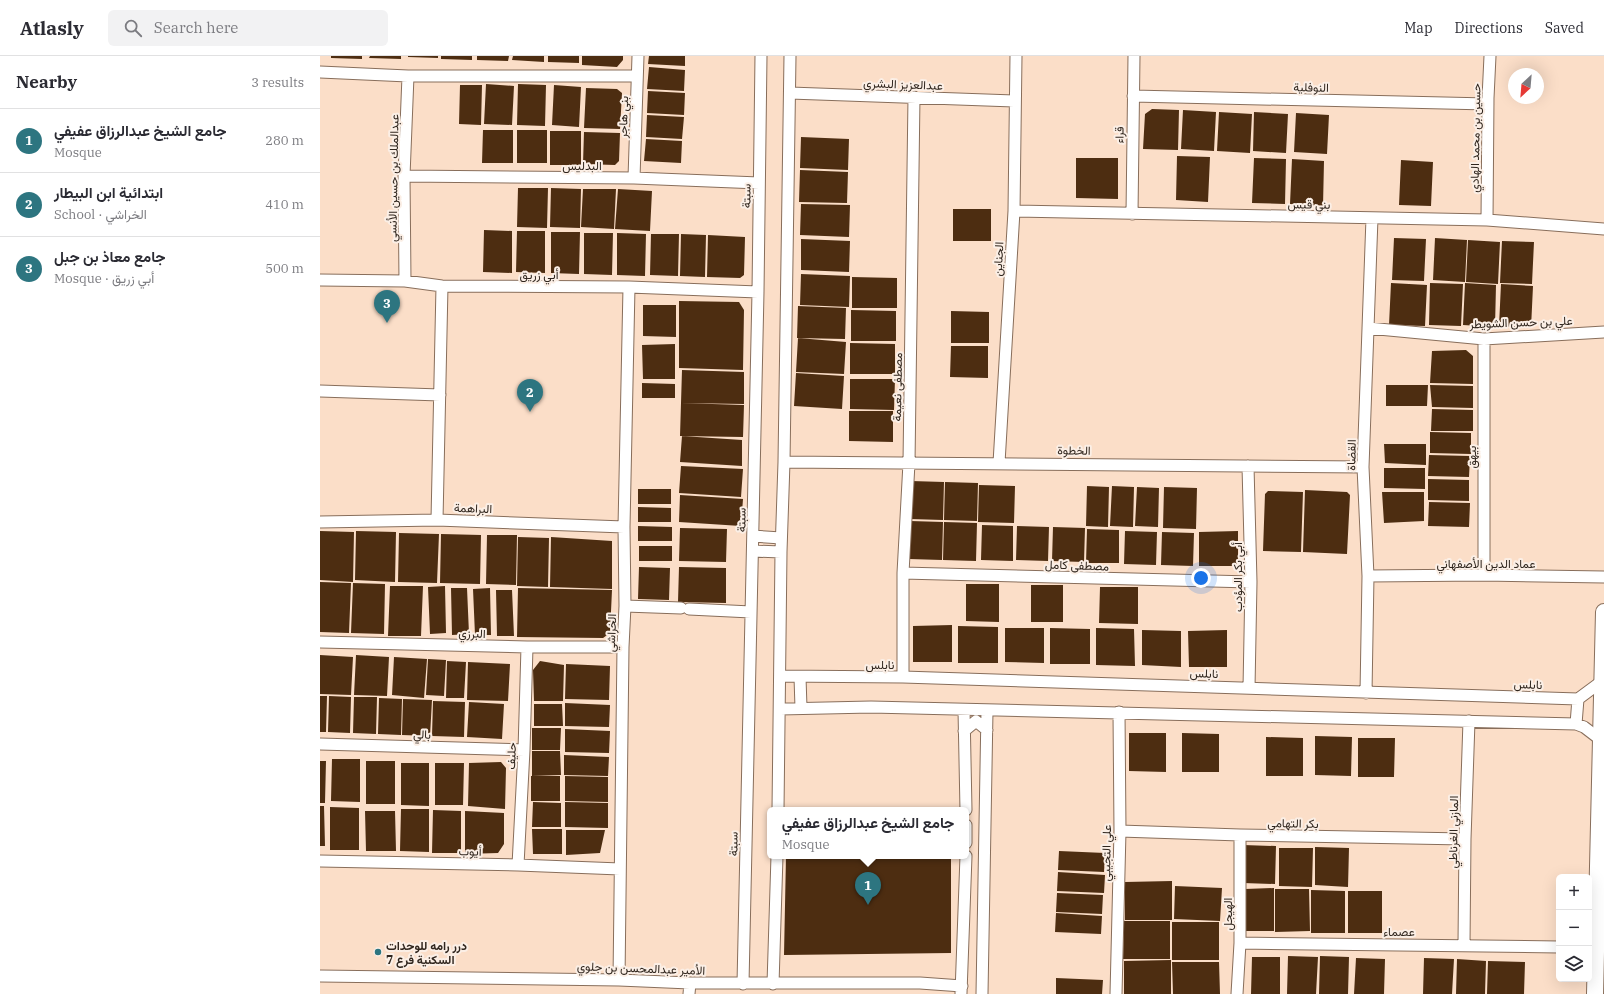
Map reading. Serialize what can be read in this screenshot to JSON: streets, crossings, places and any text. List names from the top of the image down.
{
  "streets": {
    "street": [
      "عبدالعزيز البشري",
      "النوفلية",
      "بني هاجر",
      "قراء",
      "حسين بن محمد الهادي",
      "البدليس",
      "عبدالملك بن حسين الأنسي",
      "سبتة",
      "بني قيس",
      "الجناين",
      "أبي زريق",
      "علي بن حسن الشويطر",
      "مصطفى نعيمة",
      "الخطوة",
      "القضاة",
      "بيهق",
      "البراهمة",
      "عماد الدين الأصفهاني",
      "مصطفى كامل",
      "أبي بكر المؤدب",
      "البرزي",
      "الخراشي",
      "نابلس",
      "بالي",
      "حليف",
      "بكر التهامي",
      "المازني الغرناطي",
      "أيوب",
      "علي التجيبي",
      "الهيجل",
      "عصماء",
      "الأمير عبدالمحسن بن جلوي"
    ]
  },
  "crossings": [
    ["عبدالعزيز البشري", "الجناين"],
    ["عبدالعزيز البشري", "مصطفى نعيمة"],
    ["النوفلية", "قراء"],
    ["النوفلية", "حسين بن محمد الهادي"],
    ["بني هاجر", "البدليس"],
    ["قراء", "بني قيس"],
    ["حسين بن محمد الهادي", "بني قيس"],
    ["البدليس", "عبدالملك بن حسين الأنسي"],
    ["البدليس", "سبتة"],
    ["عبدالملك بن حسين الأنسي", "أبي زريق"],
    ["سبتة", "أبي زريق"],
    ["سبتة", "الأمير عبدالمحسن بن جلوي"],
    ["بني قيس", "الجناين"],
    ["بني قيس", "القضاة"],
    ["الجناين", "الخطوة"],
    ["أبي زريق", "الخراشي"],
    ["علي بن حسن الشويطر", "القضاة"],
    ["علي بن حسن الشويطر", "بيهق"],
    ["مصطفى نعيمة", "الخطوة"],
    ["مصطفى نعيمة", "مصطفى كامل"],
    ["مصطفى نعيمة", "نابلس"],
    ["الخطوة", "القضاة"],
    ["الخطوة", "أبي بكر المؤدب"],
    ["القضاة", "عماد الدين الأصفهاني"],
    ["القضاة", "نابلس"],
    ["بيهق", "عماد الدين الأصفهاني"],
    ["البراهمة", "الخراشي"],
    ["مصطفى كامل", "أبي بكر المؤدب"],
    ["أبي بكر المؤدب", "نابلس"],
    ["البرزي", "الخراشي"],
    ["البرزي", "حليف"],
    ["الخراشي", "أيوب"],
    ["الخراشي", "الأمير عبدالمحسن بن جلوي"],
    ["بالي", "حليف"],
    ["حليف", "أيوب"],
    ["بكر التهامي", "المازني الغرناطي"],
    ["بكر التهامي", "علي التجيبي"],
    ["بكر التهامي", "الهيجل"],
    ["المازني الغرناطي", "عصماء"],
    ["الهيجل", "عصماء"]
  ],
  "places": ["درر رامه للوحدات السكنية فرع 7"],
  "north": "bottom left",
  "page": {
    "header": "Atlasly",
    "search": "Search here",
    "nav": ["Map", "Directions", "Saved"],
    "heading": ["Nearby", "3 results"],
    "list": [
      {
        "mark": "1",
        "name": "جامع الشيخ عبدالرزاق عفيفي",
        "note": "Mosque",
        "value": "280 m"
      },
      {
        "mark": "2",
        "name": "ابتدائية ابن البيطار",
        "note": "School · الخراشي",
        "value": "410 m"
      },
      {
        "mark": "3",
        "name": "جامع معاذ بن جبل",
        "note": "Mosque · أبي زريق",
        "value": "500 m"
      }
    ],
    "pins": ["3", "2", "1"],
    "popup": ["جامع الشيخ عبدالرزاق عفيفي", "Mosque"],
    "map_buttons": ["+", "−"]
  }
}
